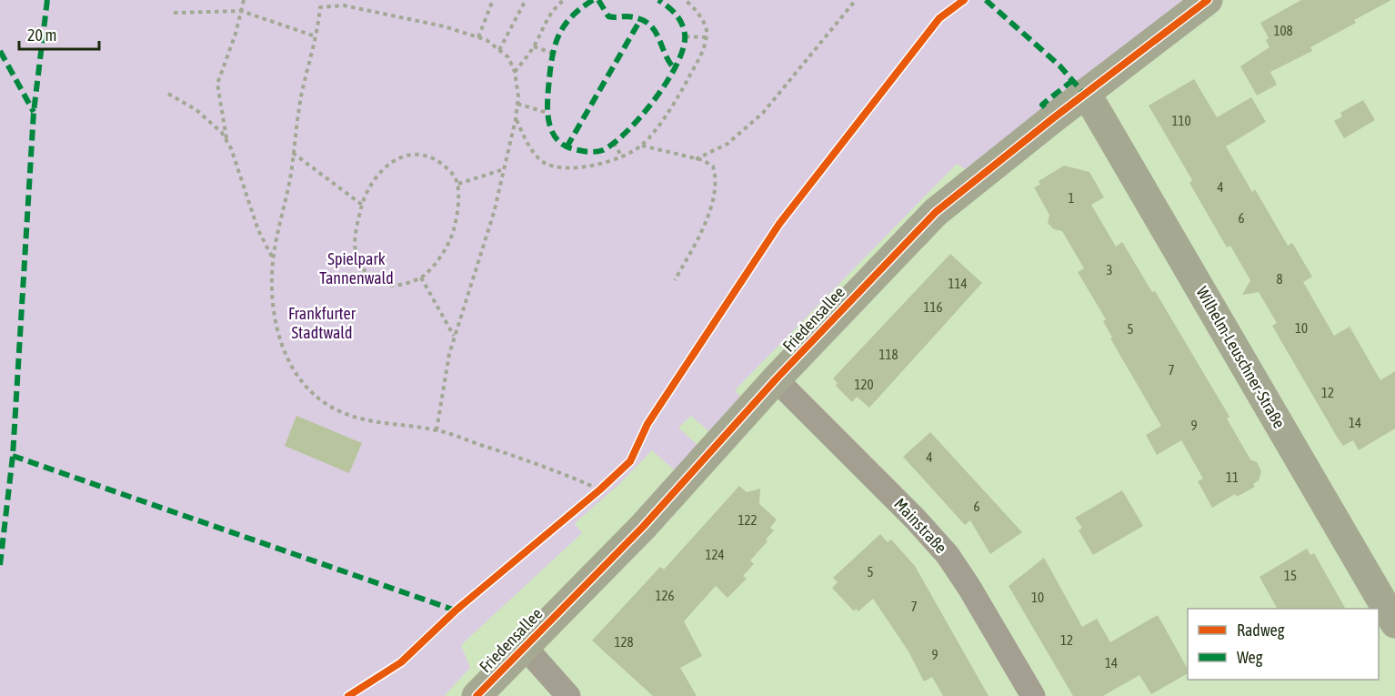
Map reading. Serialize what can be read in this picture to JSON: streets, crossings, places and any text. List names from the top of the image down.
{
  "streets": {
    "street": ["Friedensallee", "Wilhelm-Leuschner-Straße", "Mainstraße"]
  },
  "crossings": [
    ["Friedensallee", "Wilhelm-Leuschner-Straße"],
    ["Friedensallee", "Mainstraße"]
  ],
  "parks": ["Spielpark Tannenwald", "Frankfurter Stadtwald"],
  "house_numbers": [
    "108",
    "110",
    "4",
    "1",
    "6",
    "3",
    "8",
    "114",
    "116",
    "10",
    "5",
    "118",
    "7",
    "120",
    "12",
    "14",
    "9",
    "4",
    "11",
    "6",
    "122",
    "124",
    "5",
    "15",
    "126",
    "10",
    "7",
    "12",
    "128",
    "9",
    "14"
  ],
  "legend": ["Radweg", "Weg"],
  "scale_bar": "20 m"
}
